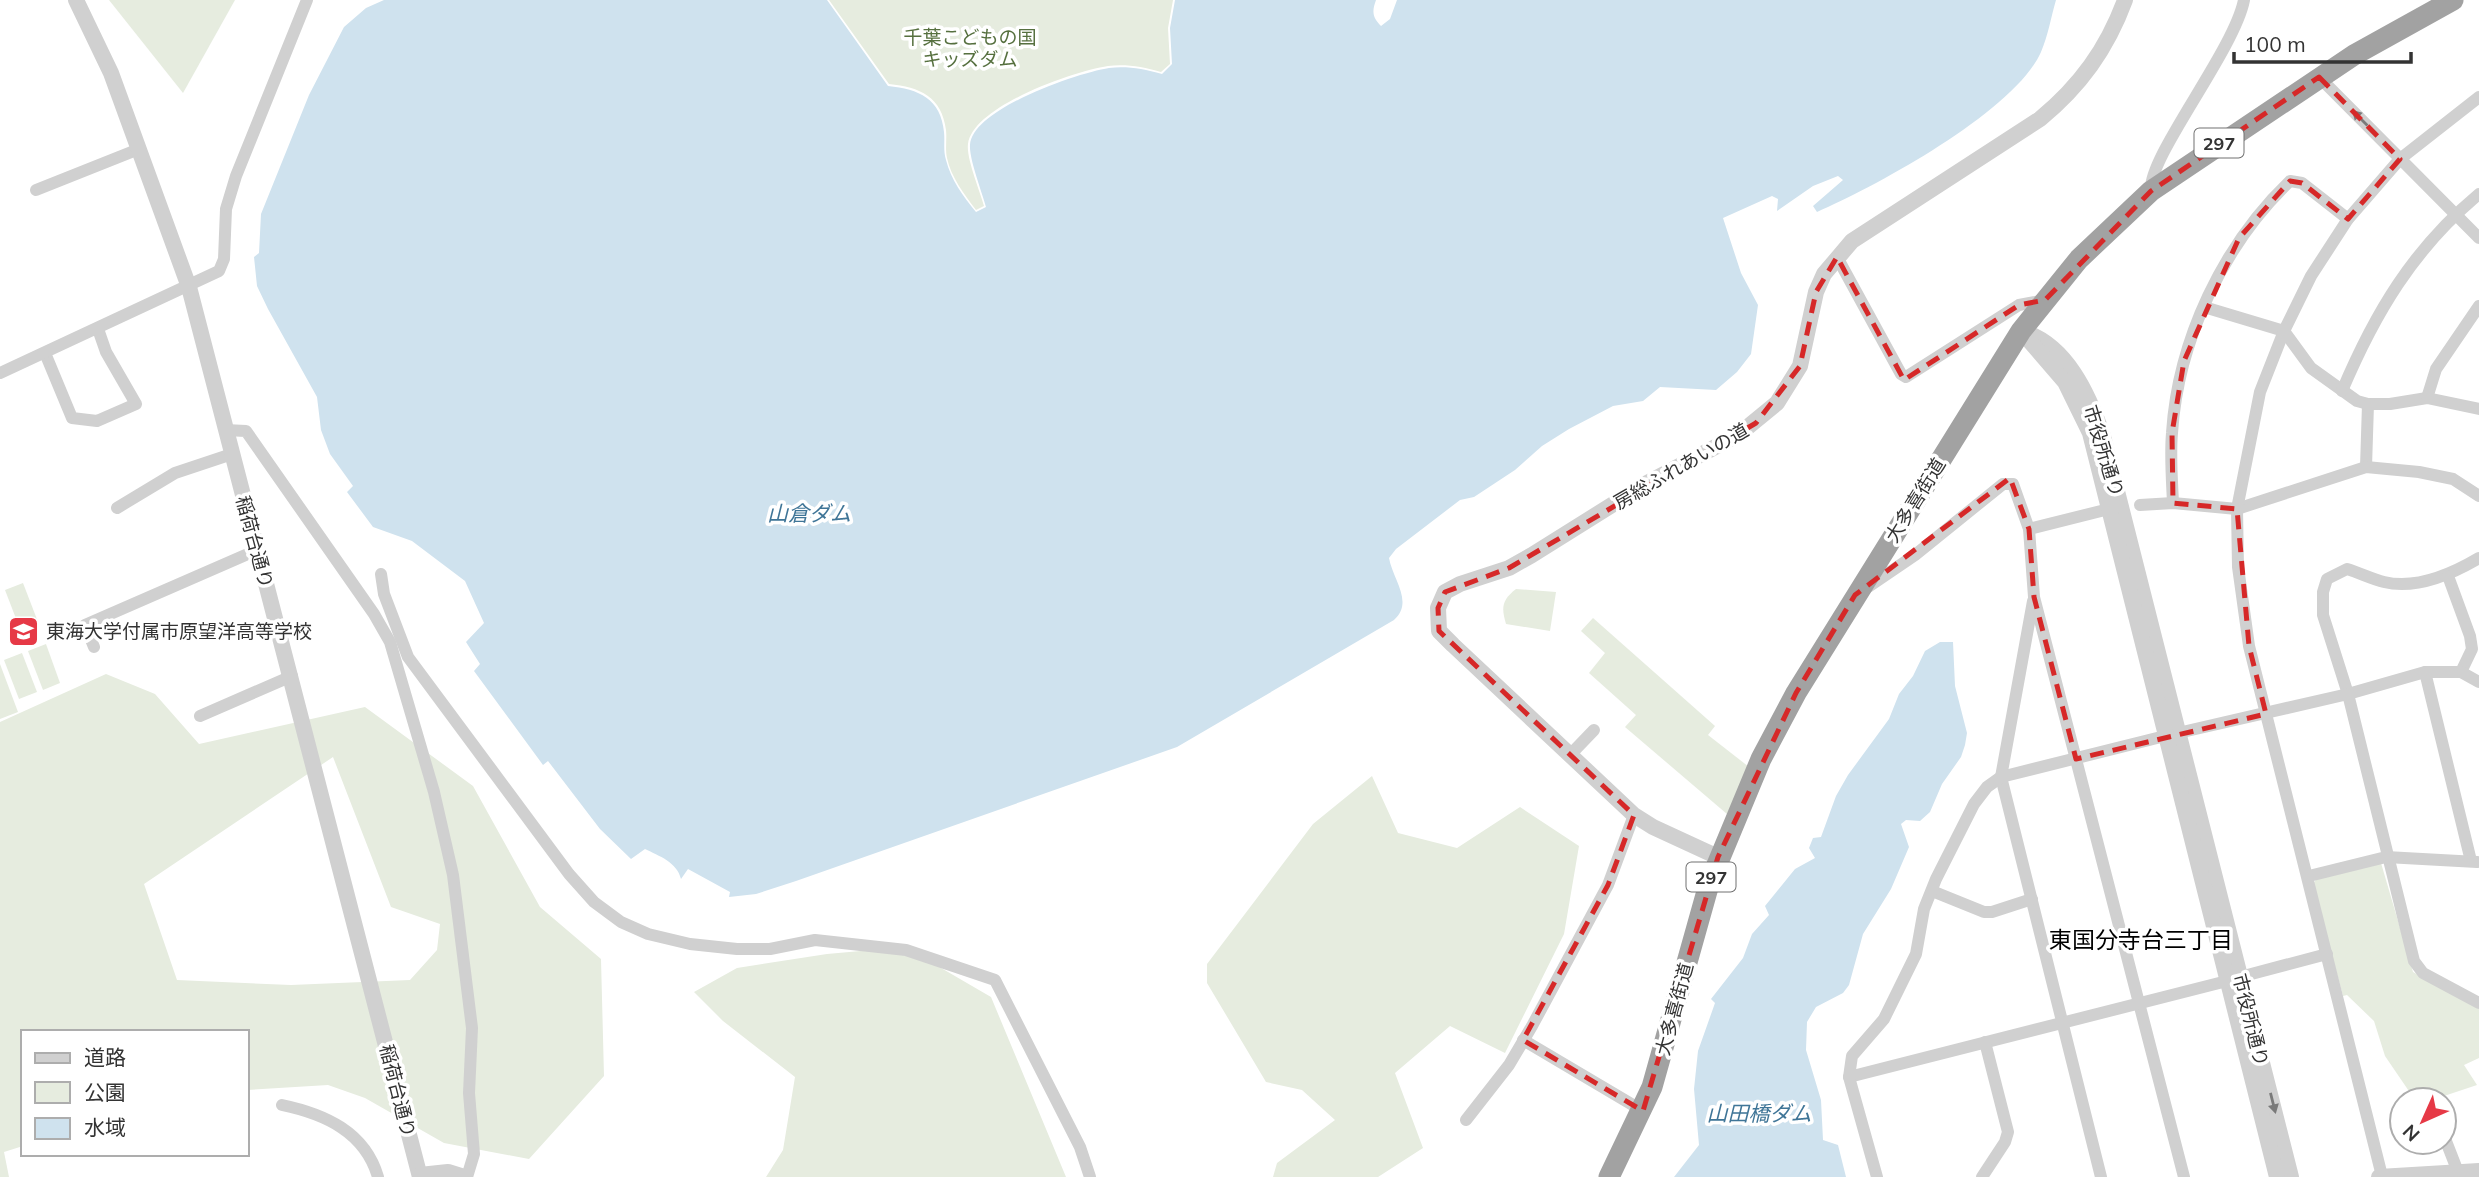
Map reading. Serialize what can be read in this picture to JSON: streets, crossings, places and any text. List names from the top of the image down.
{
  "streets": {
    "highway": ["297", "大多喜街道"],
    "street": ["市役所通り", "房総ふれあいの道", "稲荷台通り"]
  },
  "crossings": [
    ["市役所通り", "大多喜街道"],
    ["房総ふれあいの道", "大多喜街道"]
  ],
  "districts": ["東国分寺台三丁目"],
  "water": ["山倉ダム", "山田橋ダム"],
  "parks": ["千葉こどもの国 キッズダム"],
  "places": {
    "school or university": ["東海大学付属市原望洋高等学校"]
  },
  "legend": ["道路", "公園", "水域"],
  "scale_bar": "100 m",
  "north": "bottom left"
}
